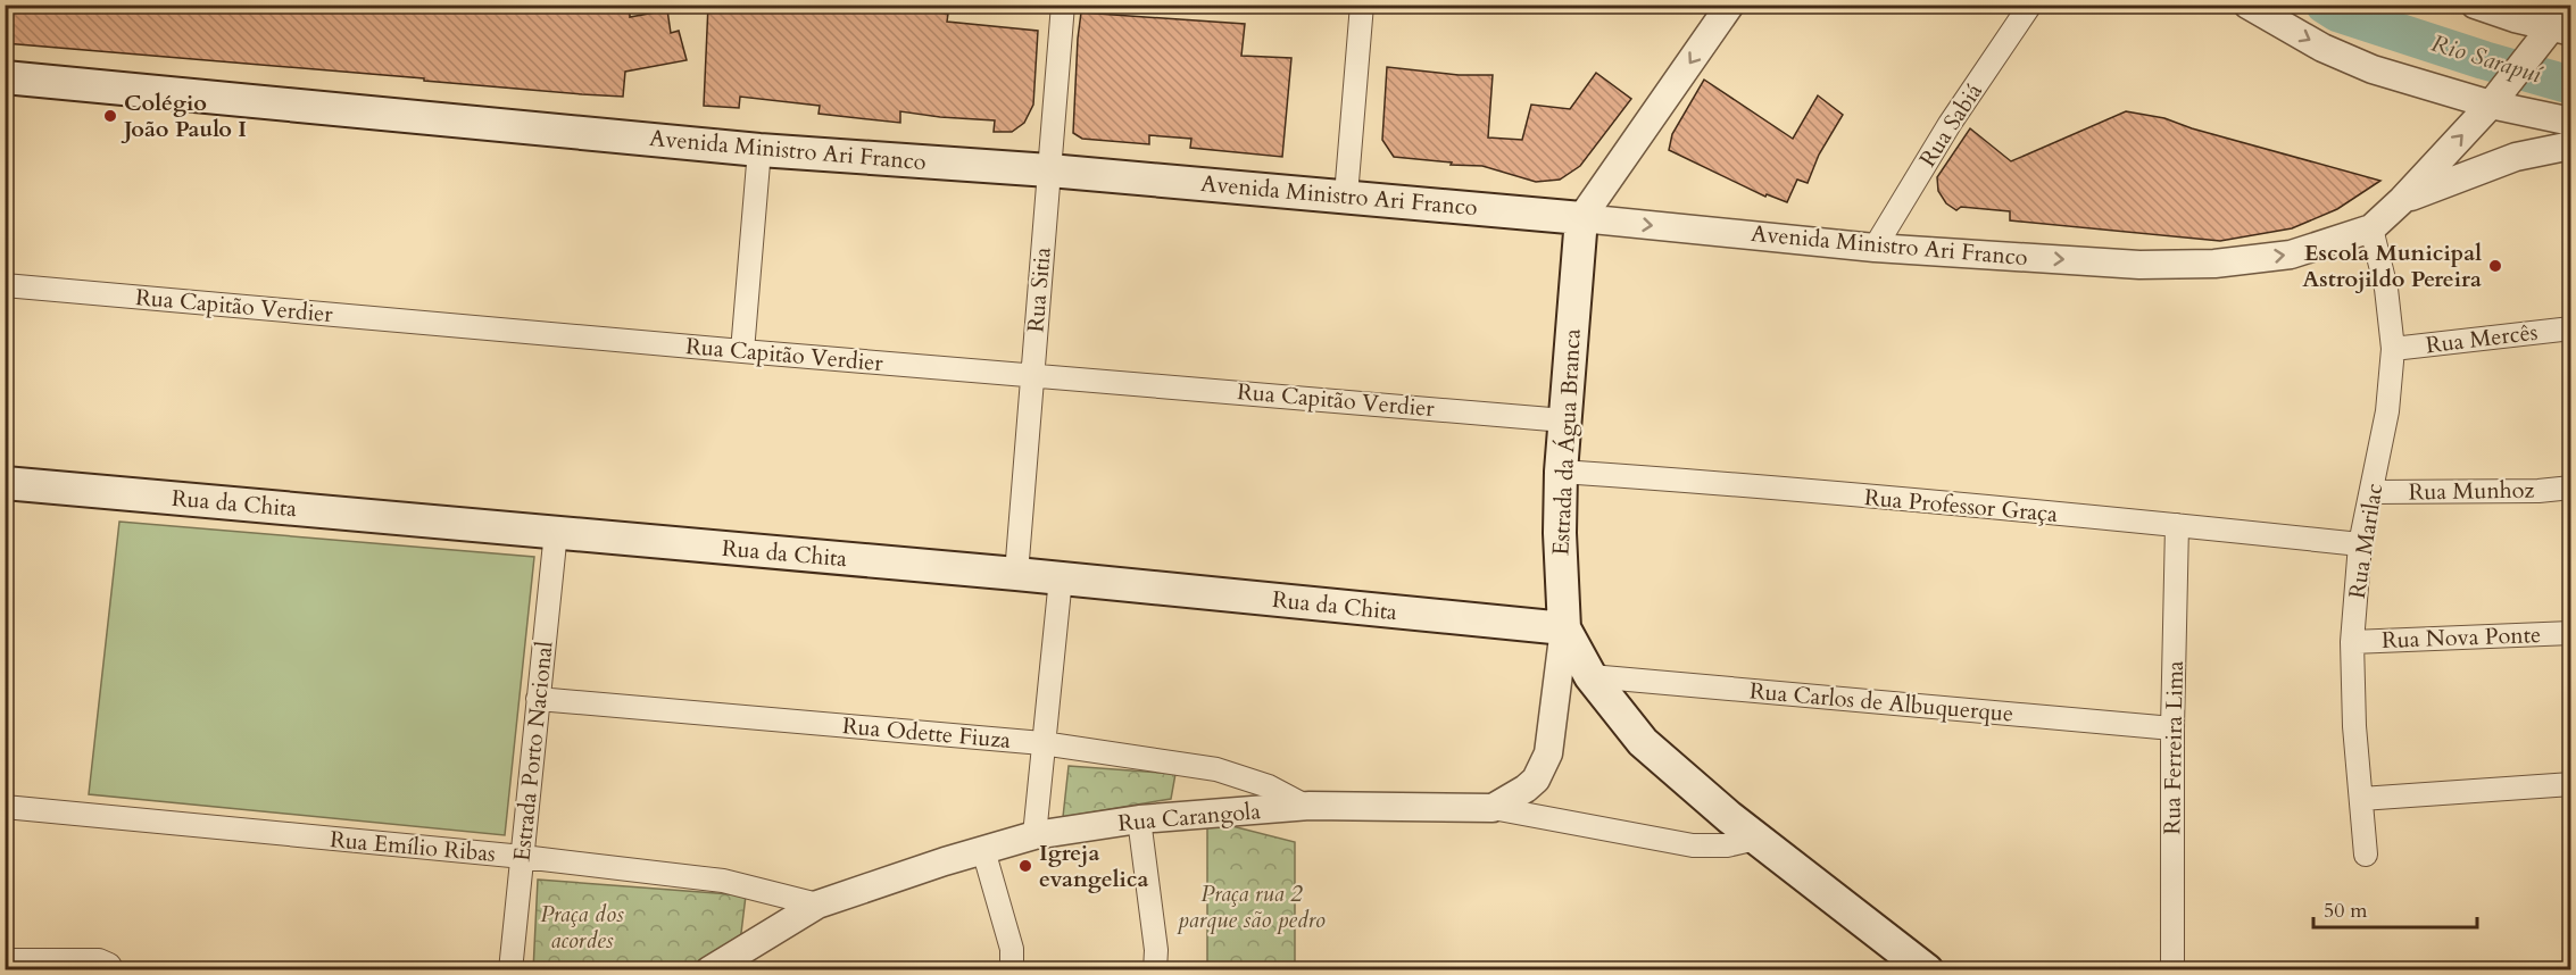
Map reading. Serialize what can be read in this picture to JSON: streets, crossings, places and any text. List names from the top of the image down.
{
  "streets": {
    "main road": ["Avenida Ministro Ari Franco", "Estrada da Água Branca", "Rua da Chita"],
    "street": [
      "Rua Sabiá",
      "Rua Sitia",
      "Rua Capitão Verdier",
      "Rua Mercês",
      "Rua Munhoz",
      "Rua Professor Graça",
      "Rua Marilac",
      "Rua Nova Ponte",
      "Rua Carlos de Albuquerque",
      "Rua Odette Fiuza",
      "Rua Ferreira Lima",
      "Estrada Porto Nacional",
      "Rua Carangola",
      "Rua Emílio Ribas"
    ]
  },
  "crossings": [
    ["Rua Sabiá", "Avenida Ministro Ari Franco"],
    ["Avenida Ministro Ari Franco", "Rua Sitia"],
    ["Avenida Ministro Ari Franco", "Estrada da Água Branca"],
    ["Avenida Ministro Ari Franco", "Rua Marilac"],
    ["Rua Sitia", "Rua Capitão Verdier"],
    ["Rua Sitia", "Rua da Chita"],
    ["Rua Capitão Verdier", "Estrada da Água Branca"],
    ["Rua Mercês", "Rua Marilac"],
    ["Estrada da Água Branca", "Rua da Chita"],
    ["Estrada da Água Branca", "Rua Professor Graça"],
    ["Estrada da Água Branca", "Rua Carlos de Albuquerque"],
    ["Rua Munhoz", "Rua Marilac"],
    ["Rua da Chita", "Estrada Porto Nacional"],
    ["Rua Professor Graça", "Rua Marilac"],
    ["Rua Professor Graça", "Rua Ferreira Lima"],
    ["Rua Marilac", "Rua Nova Ponte"],
    ["Rua Carlos de Albuquerque", "Rua Ferreira Lima"],
    ["Rua Odette Fiuza", "Estrada Porto Nacional"],
    ["Rua Odette Fiuza", "Rua Carangola"],
    ["Estrada Porto Nacional", "Rua Emílio Ribas"],
    ["Rua Carangola", "Rua Emílio Ribas"]
  ],
  "water": ["Rio Sarapuí"],
  "parks": ["Praça rua 2 parque são pedro", "Praça dos acordes"],
  "places": ["Colégio João Paulo I", "Escola Municipal Astrojildo Pereira", "Igreja evangelica"],
  "scale_bar": "50 m"
}
